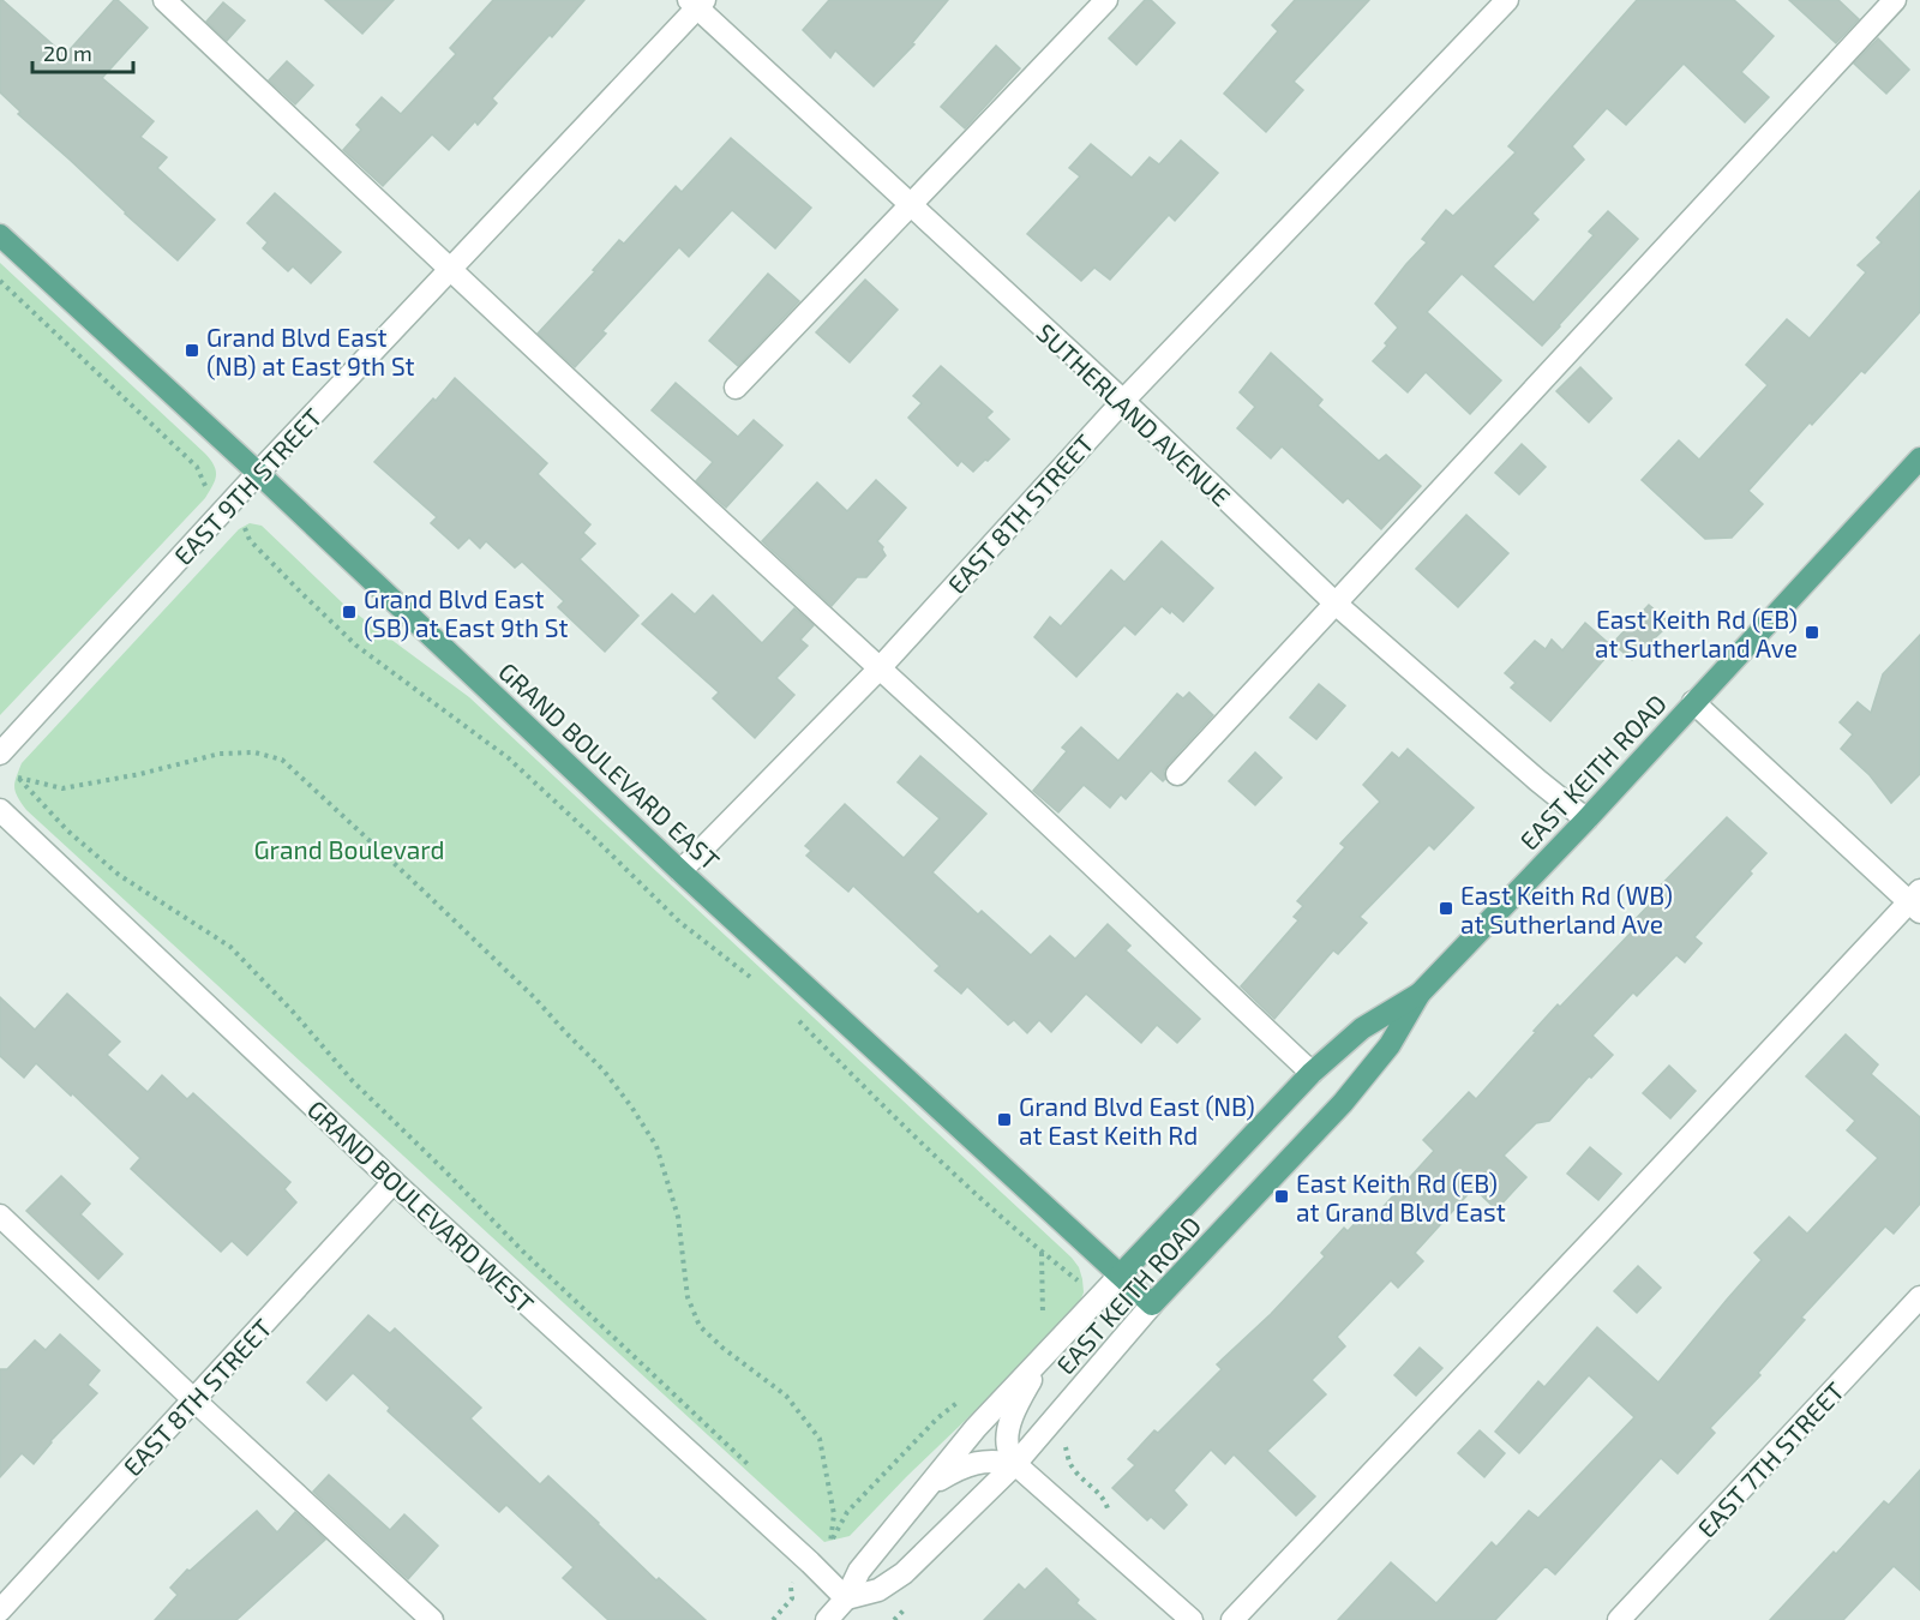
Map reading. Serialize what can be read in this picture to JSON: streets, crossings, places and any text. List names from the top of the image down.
{
  "streets": {
    "main road": ["GRAND BOULEVARD EAST", "EAST KEITH ROAD"],
    "street": [
      "SUTHERLAND AVENUE",
      "EAST 9TH STREET",
      "EAST 8TH STREET",
      "GRAND BOULEVARD WEST",
      "EAST 7TH STREET"
    ]
  },
  "crossings": [
    ["SUTHERLAND AVENUE", "EAST 9TH STREET"],
    ["SUTHERLAND AVENUE", "EAST 8TH STREET"],
    ["SUTHERLAND AVENUE", "EAST KEITH ROAD"],
    ["EAST 9TH STREET", "GRAND BOULEVARD EAST"],
    ["EAST 8TH STREET", "GRAND BOULEVARD EAST"],
    ["EAST 8TH STREET", "GRAND BOULEVARD WEST"],
    ["GRAND BOULEVARD EAST", "EAST KEITH ROAD"],
    ["EAST KEITH ROAD", "GRAND BOULEVARD WEST"]
  ],
  "parks": ["Grand Boulevard"],
  "places": {
    "transit": [
      "Grand Blvd East (NB) at East 9th St",
      "Grand Blvd East (SB) at East 9th St",
      "East Keith Rd (EB) at Sutherland Ave",
      "East Keith Rd (WB) at Sutherland Ave",
      "Grand Blvd East (NB) at East Keith Rd",
      "East Keith Rd (EB) at Grand Blvd East"
    ]
  },
  "scale_bar": "20 m"
}
